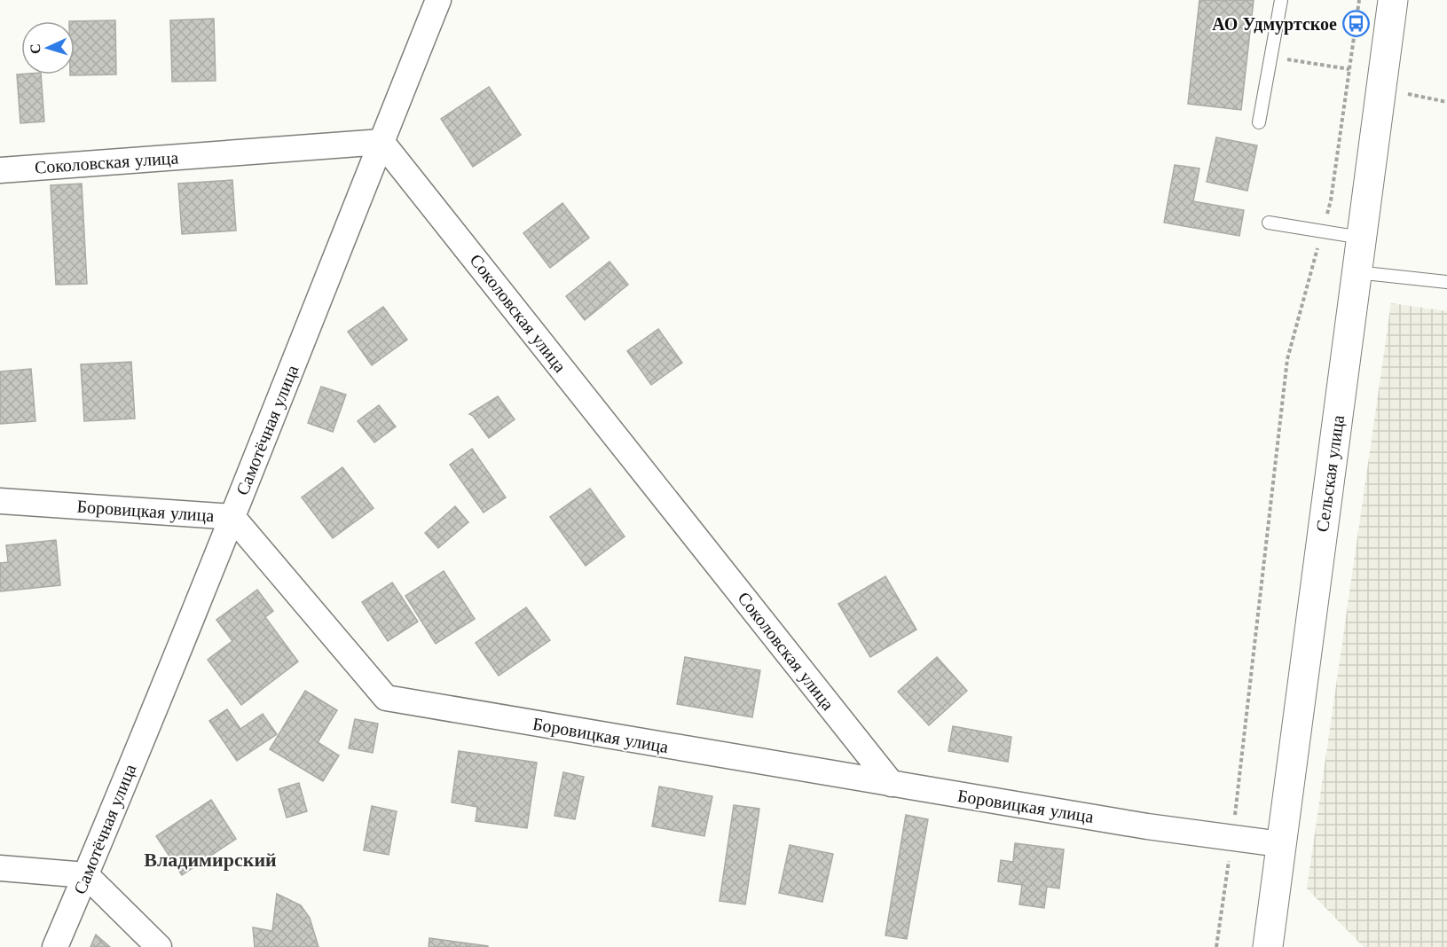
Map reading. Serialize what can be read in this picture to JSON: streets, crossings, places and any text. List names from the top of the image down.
{
  "streets": {
    "street": [
      "Соколовская улица",
      "Самотёчная улица",
      "Сельская улица",
      "Боровицкая улица"
    ]
  },
  "crossings": [
    ["Соколовская улица", "Самотёчная улица"],
    ["Соколовская улица", "Боровицкая улица"],
    ["Самотёчная улица", "Боровицкая улица"],
    ["Сельская улица", "Боровицкая улица"]
  ],
  "districts": ["Владимирский"],
  "places": {
    "bus stop": ["АО Удмуртское"]
  },
  "north": "left"
}
